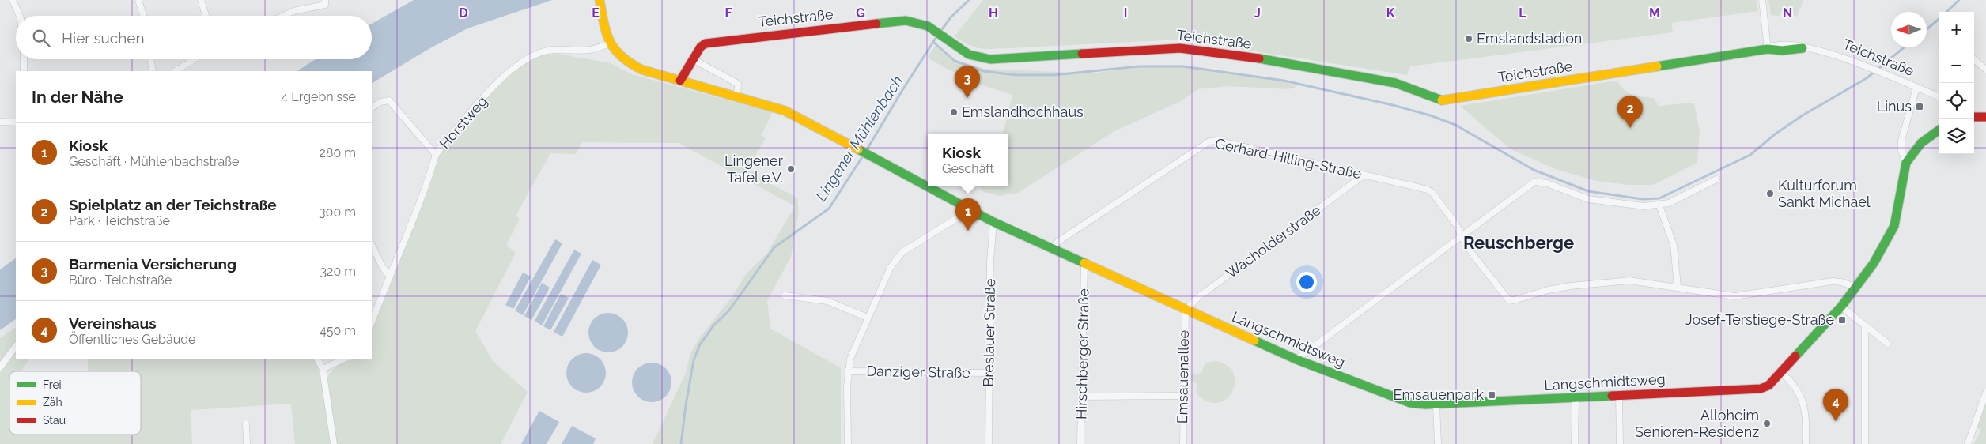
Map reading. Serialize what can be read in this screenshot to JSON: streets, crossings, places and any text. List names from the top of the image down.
{
  "streets": {
    "street": [
      "Teichstraße",
      "Horstweg",
      "Gerhard-Hilling-Straße",
      "Wacholderstraße",
      "Breslauer Straße",
      "Langschmidtsweg",
      "Hirschberger Straße",
      "Danziger Straße",
      "Emsauenallee"
    ]
  },
  "crossings": [
    ["Teichstraße", "Langschmidtsweg"],
    ["Horstweg", "Langschmidtsweg"],
    ["Gerhard-Hilling-Straße", "Wacholderstraße"],
    ["Gerhard-Hilling-Straße", "Langschmidtsweg"],
    ["Wacholderstraße", "Langschmidtsweg"],
    ["Wacholderstraße", "Emsauenallee"],
    ["Breslauer Straße", "Langschmidtsweg"],
    ["Breslauer Straße", "Danziger Straße"],
    ["Langschmidtsweg", "Hirschberger Straße"],
    ["Langschmidtsweg", "Emsauenallee"]
  ],
  "districts": ["Reuschberge"],
  "water": ["Lingener Mühlenbach"],
  "places": {
    "other": [
      "Emslandstadion",
      "Emslandhochhaus",
      "Lingener Tafel e.V.",
      "Kulturforum Sankt Michael",
      "Alloheim Senioren-Residenz"
    ],
    "transit": ["Linus", "Josef-Terstiege-Straße", "Emsauenpark"]
  },
  "legend": ["Frei", "Zäh", "Stau"],
  "north": "left",
  "page": {
    "map_buttons": ["+", "−"],
    "search": "Hier suchen",
    "pins": [
      "3",
      "2",
      "1",
      "4"
    ],
    "heading": ["In der Nähe", "4 Ergebnisse"],
    "list": [
      {
        "mark": "1",
        "name": "Kiosk",
        "note": "Geschäft · Mühlenbachstraße",
        "value": "280 m"
      },
      {
        "mark": "2",
        "name": "Spielplatz an der Teichstraße",
        "note": "Park · Teichstraße",
        "value": "300 m"
      },
      {
        "mark": "3",
        "name": "Barmenia Versicherung",
        "note": "Büro · Teichstraße",
        "value": "320 m"
      },
      {
        "mark": "4",
        "name": "Vereinshaus",
        "note": "Öffentliches Gebäude",
        "value": "450 m"
      }
    ],
    "popup": ["Kiosk", "Geschäft"]
  },
  "grid": {
    "columns": [
      "D",
      "E",
      "F",
      "G",
      "H",
      "I",
      "J",
      "K",
      "L",
      "M",
      "N"
    ]
  }
}
